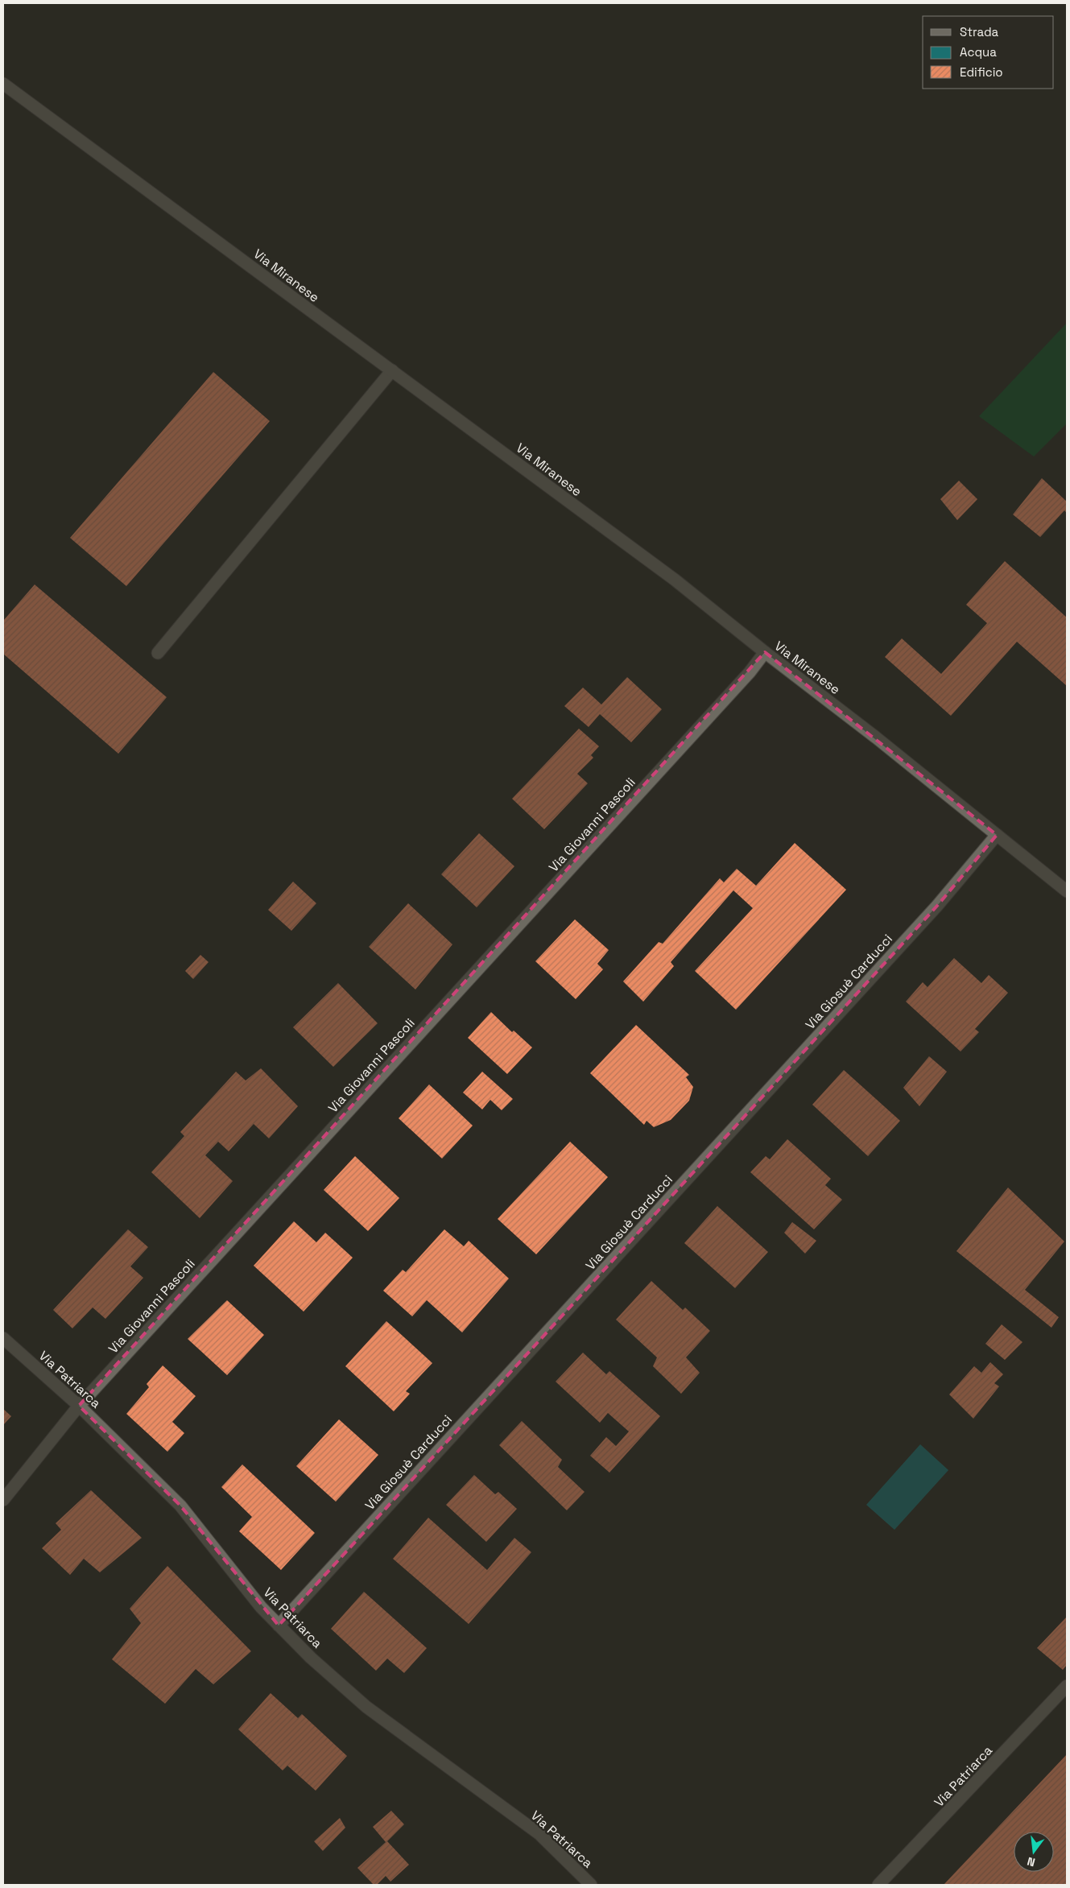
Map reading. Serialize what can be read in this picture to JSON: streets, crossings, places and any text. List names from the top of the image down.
{
  "streets": {
    "street": [
      "Via Miranese",
      "Via Giovanni Pascoli",
      "Via Giosuè Carducci",
      "Via Patriarca"
    ]
  },
  "crossings": [
    ["Via Miranese", "Via Giovanni Pascoli"],
    ["Via Miranese", "Via Giosuè Carducci"],
    ["Via Giovanni Pascoli", "Via Patriarca"],
    ["Via Giosuè Carducci", "Via Patriarca"]
  ],
  "legend": ["Strada", "Acqua", "Edificio"],
  "north": "bottom"
}
